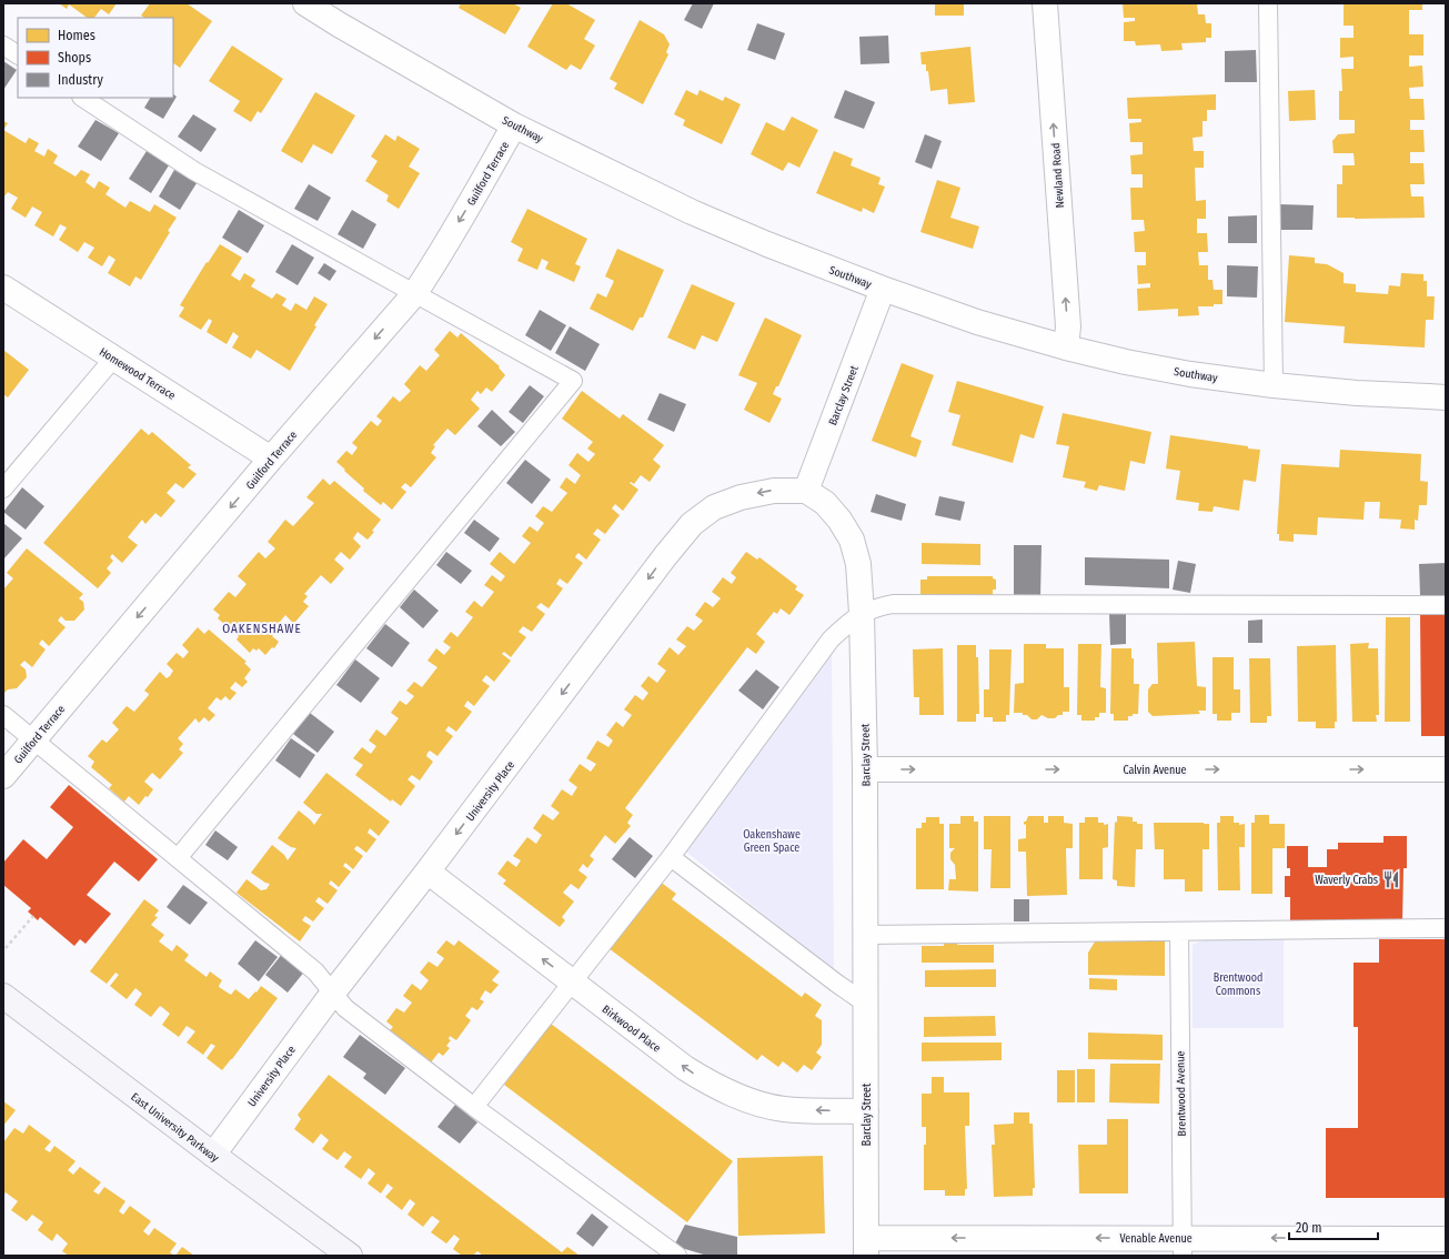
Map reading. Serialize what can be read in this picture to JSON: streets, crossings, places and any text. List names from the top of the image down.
{
  "streets": {
    "main road": ["East University Parkway"],
    "street": [
      "Southway",
      "Guilford Terrace",
      "Newland Road",
      "Homewood Terrace",
      "Barclay Street",
      "Calvin Avenue",
      "University Place",
      "Birkwood Place",
      "Venable Avenue"
    ],
    "lane": ["Brentwood Avenue"]
  },
  "crossings": [
    ["Southway", "Guilford Terrace"],
    ["Southway", "Newland Road"],
    ["Southway", "Barclay Street"],
    ["Guilford Terrace", "Homewood Terrace"],
    ["Barclay Street", "Calvin Avenue"],
    ["Barclay Street", "University Place"],
    ["Barclay Street", "Birkwood Place"],
    ["Barclay Street", "Venable Avenue"],
    ["University Place", "Birkwood Place"],
    ["University Place", "East University Parkway"],
    ["Brentwood Avenue", "Venable Avenue"]
  ],
  "one_way": [
    "Guilford Terrace",
    "Newland Road",
    "Calvin Avenue",
    "University Place",
    "Birkwood Place",
    "Venable Avenue"
  ],
  "districts": ["OAKENSHAWE"],
  "parks": ["Oakenshawe Green Space", "Brentwood Commons"],
  "places": {
    "restaurant": ["Waverly Crabs"]
  },
  "legend": ["Homes", "Shops", "Industry"],
  "scale_bar": "20 m"
}
